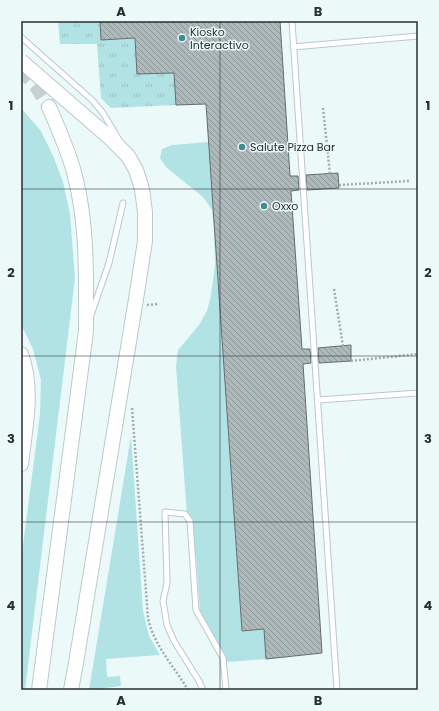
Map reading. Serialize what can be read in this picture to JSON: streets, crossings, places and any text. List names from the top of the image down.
{
  "places": ["Kiosko Interactivo", "Salute Pizza Bar", "Oxxo"],
  "grid": {
    "columns": ["A", "B"],
    "rows": [
      "1",
      "2",
      "3",
      "4"
    ]
  }
}
